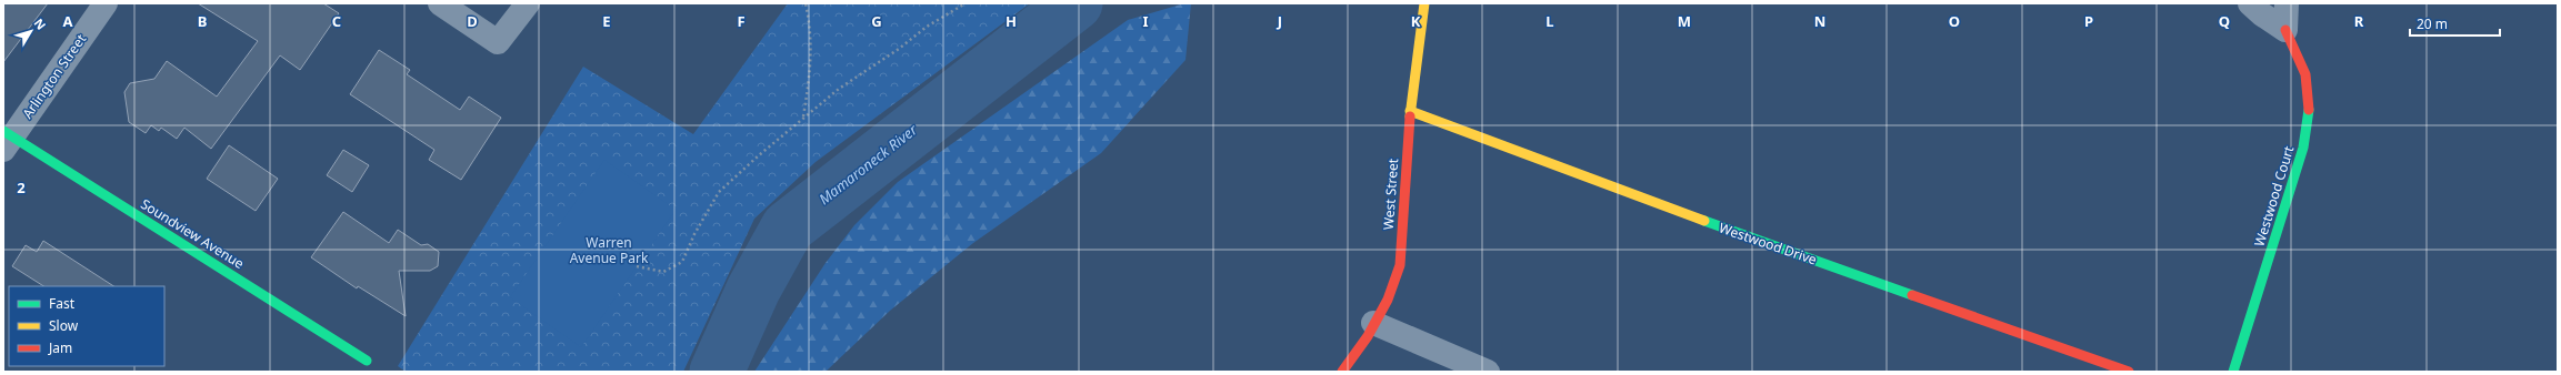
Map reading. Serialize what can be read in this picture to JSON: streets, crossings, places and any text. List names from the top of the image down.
{
  "streets": {
    "street": [
      "Arlington Street",
      "West Street",
      "Westwood Court",
      "Soundview Avenue",
      "Westwood Drive"
    ]
  },
  "crossings": [
    ["Arlington Street", "Soundview Avenue"],
    ["West Street", "Westwood Drive"]
  ],
  "water": ["Mamaroneck River"],
  "parks": ["Warren Avenue Park"],
  "legend": ["Fast", "Slow", "Jam"],
  "scale_bar": "20 m",
  "north": "top right",
  "grid": {
    "columns": [
      "A",
      "B",
      "C",
      "D",
      "E",
      "F",
      "G",
      "H",
      "I",
      "J",
      "K",
      "L",
      "M",
      "N",
      "O",
      "P",
      "Q",
      "R"
    ],
    "rows": ["2"]
  }
}
